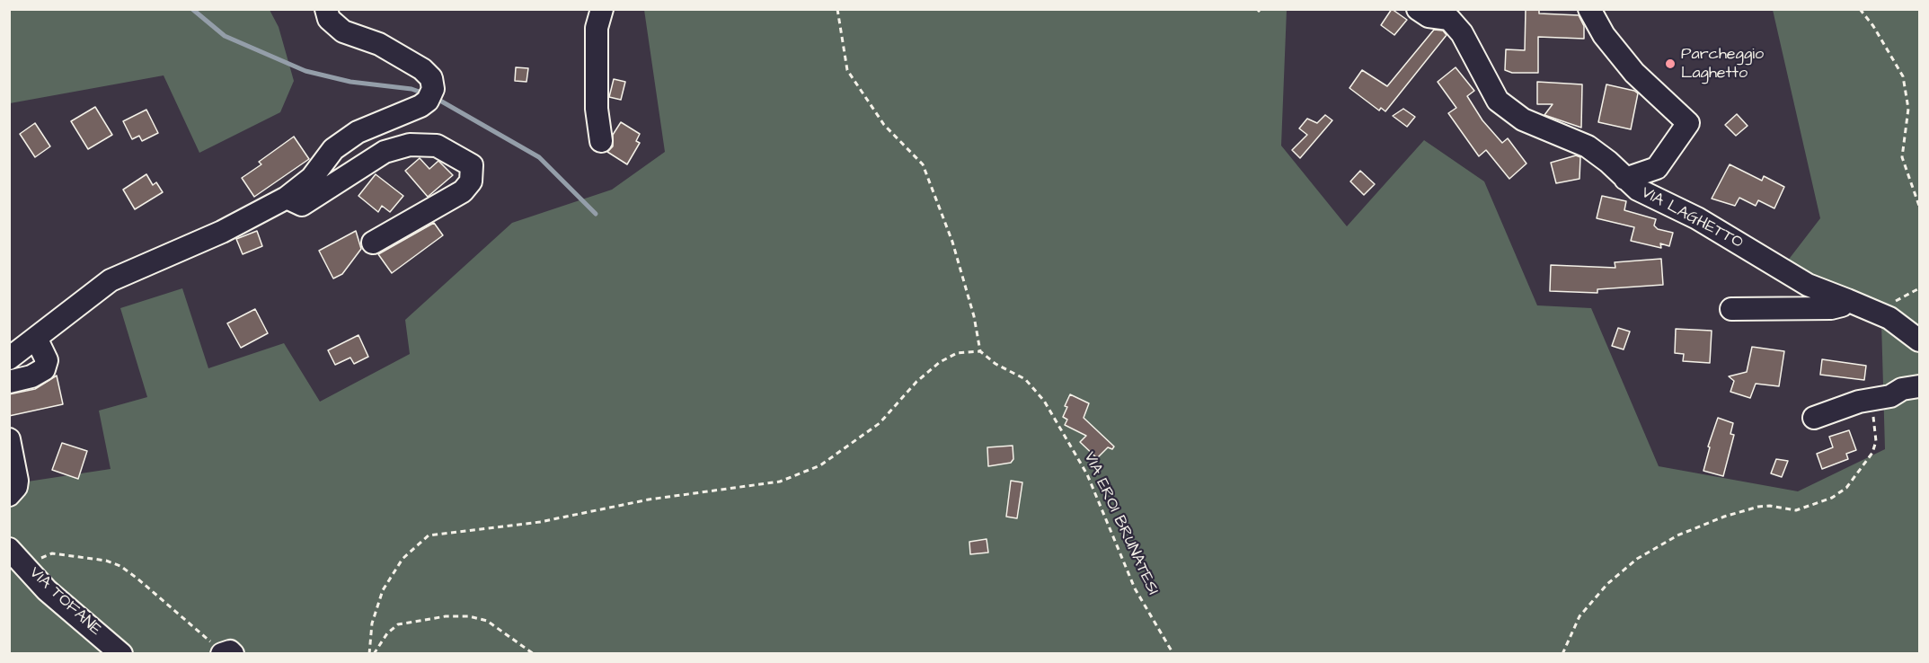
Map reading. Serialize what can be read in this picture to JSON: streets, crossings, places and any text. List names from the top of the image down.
{
  "streets": {
    "street": ["VIA LAGHETTO", "VIA TOFANE"],
    "path": ["VIA EROI BRUNATESI"]
  },
  "places": ["Parcheggio Laghetto"]
}
